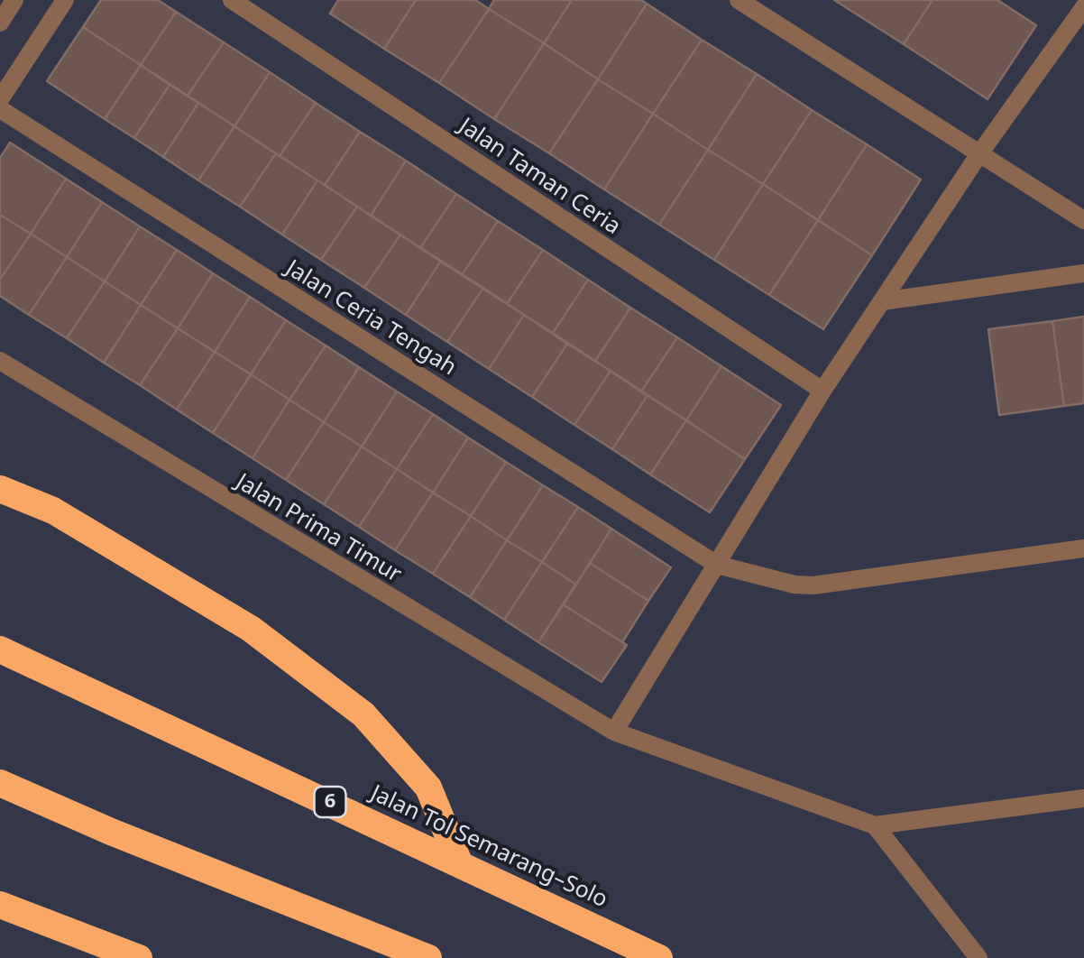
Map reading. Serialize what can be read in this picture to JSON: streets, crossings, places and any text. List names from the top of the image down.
{
  "streets": {
    "highway": ["6", "Jalan Tol Semarang–Solo"],
    "street": ["Jalan Taman Ceria", "Jalan Ceria Tengah", "Jalan Prima Timur"]
  }
}
